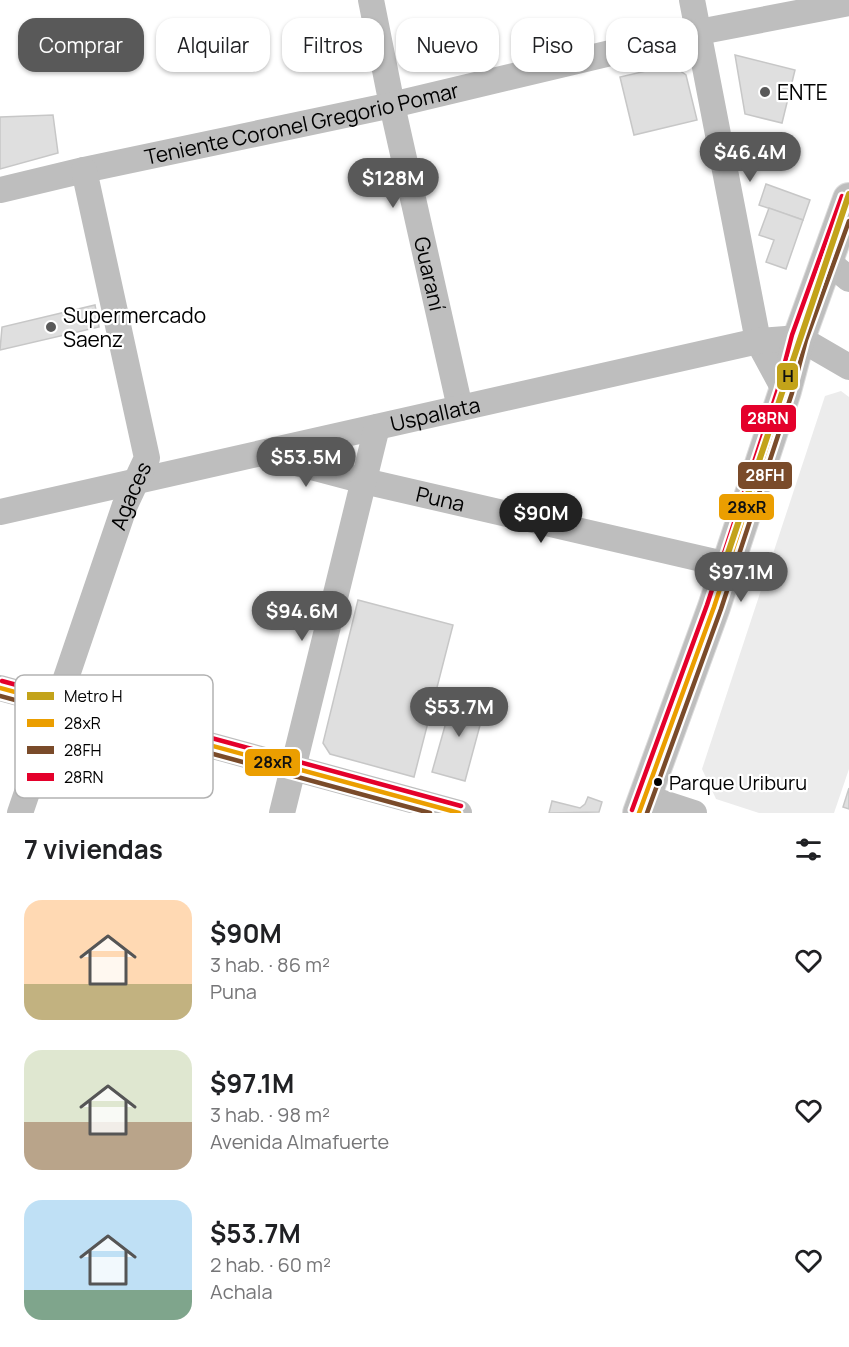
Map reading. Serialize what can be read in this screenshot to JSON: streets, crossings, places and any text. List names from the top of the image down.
{
  "streets": {
    "street": [
      "Teniente Coronel Gregorio Pomar",
      "Guaraní",
      "Uspallata",
      "Agaces",
      "Puna"
    ]
  },
  "crossings": [
    ["Teniente Coronel Gregorio Pomar", "Guaraní"],
    ["Teniente Coronel Gregorio Pomar", "Agaces"],
    ["Guaraní", "Uspallata"],
    ["Uspallata", "Agaces"],
    ["Uspallata", "Puna"]
  ],
  "places": ["ENTE", "Supermercado Saenz", "Parque Uriburu"],
  "lines": [
    "metro line H",
    "transit line 28RN",
    "transit line 28xR",
    "transit line 28FH"
  ],
  "legend": [
    "Metro H",
    "28xR",
    "28FH",
    "28RN"
  ],
  "page": {
    "chip": [
      "Comprar",
      "Alquilar",
      "Filtros",
      "Nuevo",
      "Piso",
      "Casa"
    ],
    "price": [
      "$46.4M",
      "$128M",
      "$53.5M",
      "$90M",
      "$97.1M",
      "$94.6M",
      "$53.7M"
    ],
    "heading": "7 viviendas",
    "list": [
      {
        "name": "$90M",
        "note": "3 hab. · 86 m² · Puna"
      },
      {
        "name": "$97.1M",
        "note": "3 hab. · 98 m² · Avenida Almafuerte"
      },
      {
        "name": "$53.7M",
        "note": "2 hab. · 60 m² · Achala"
      }
    ]
  }
}
